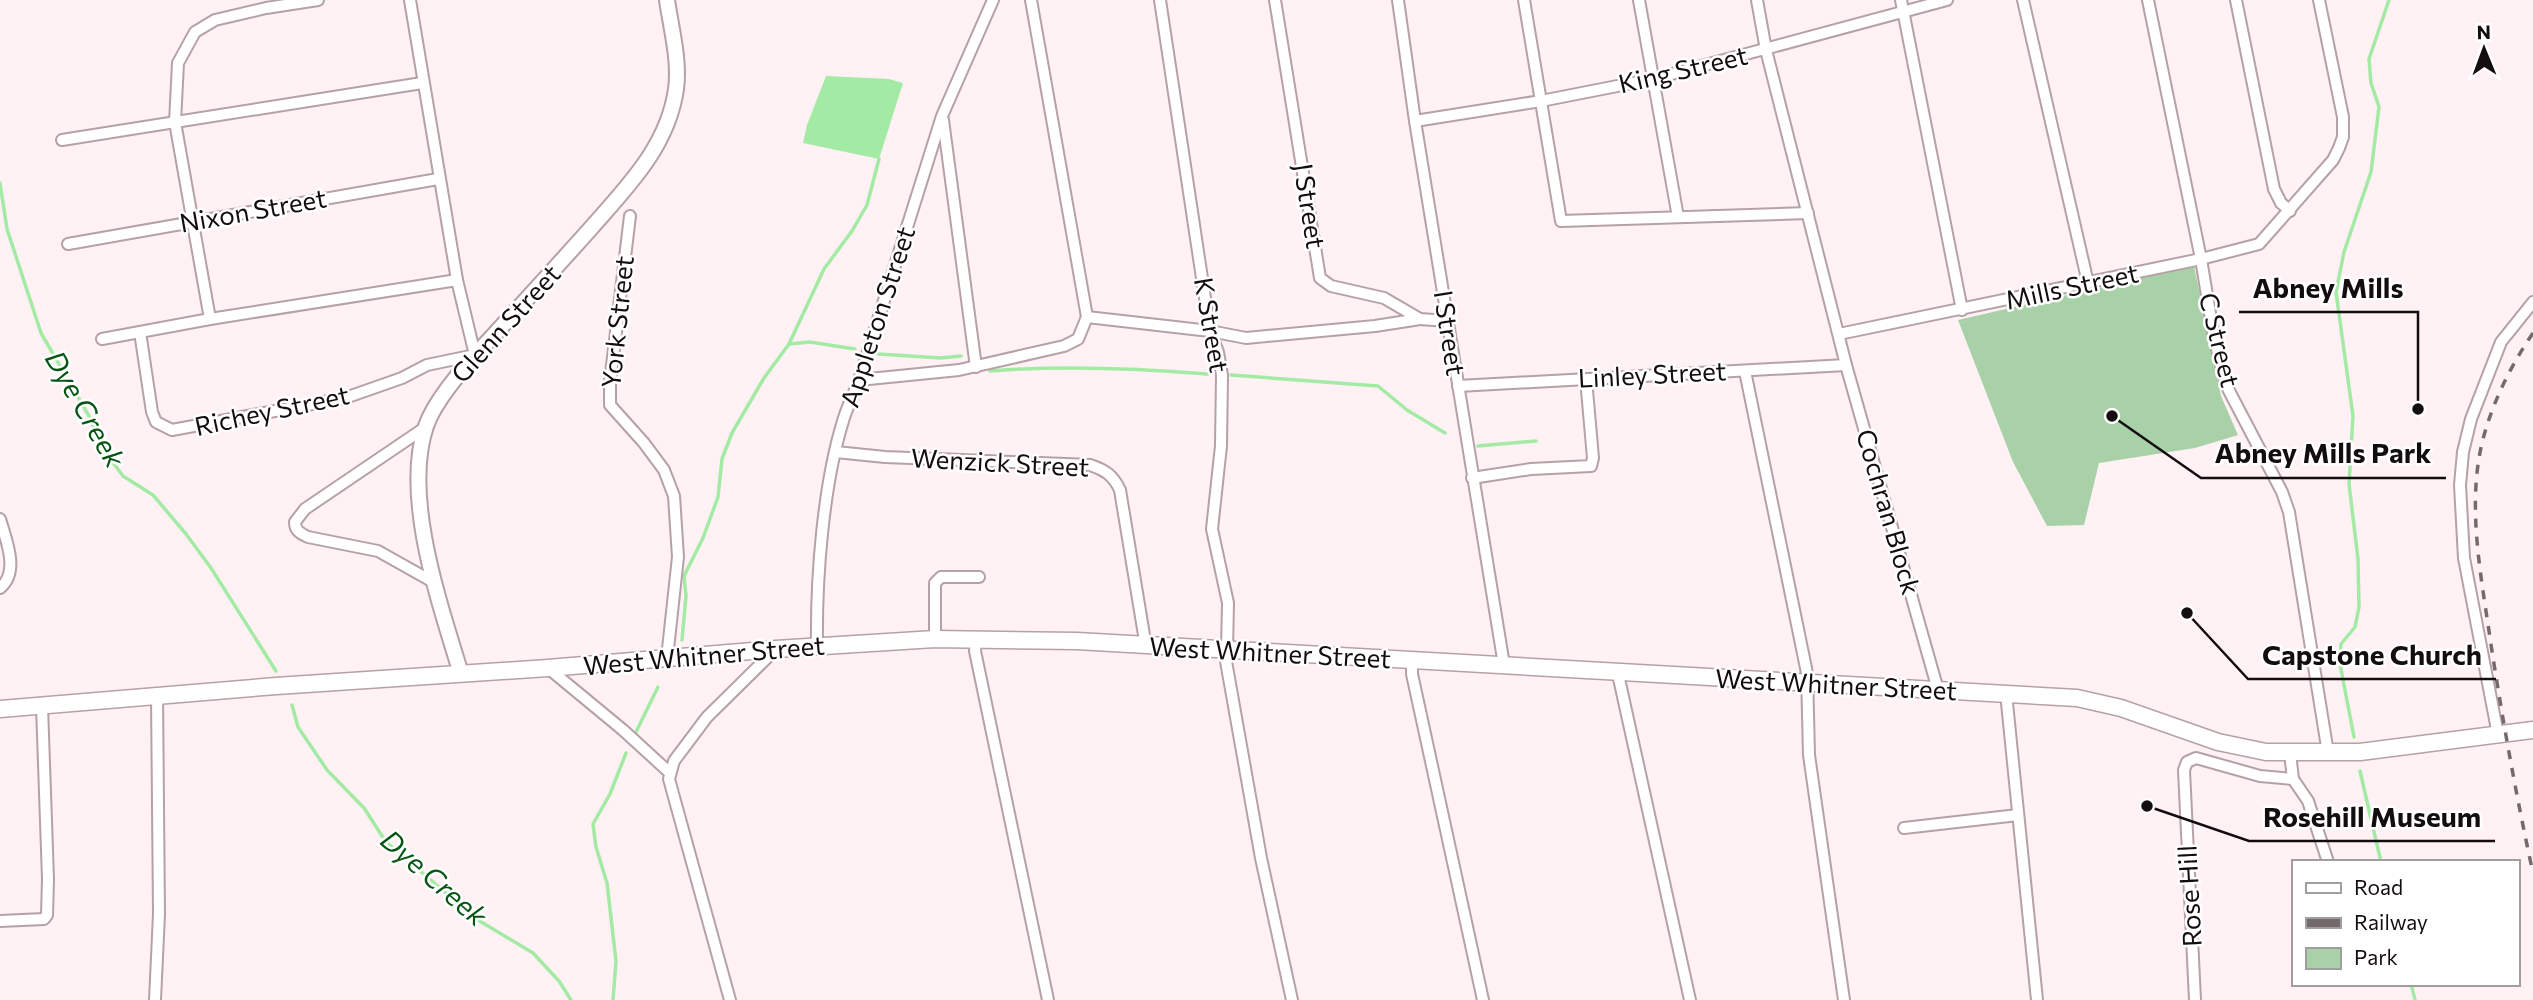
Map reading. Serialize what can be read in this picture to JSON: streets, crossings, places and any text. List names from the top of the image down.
{
  "streets": {
    "main road": ["West Whitner Street"],
    "street": [
      "King Street",
      "J Street",
      "Nixon Street",
      "Mills Street",
      "Appleton Street",
      "York Street",
      "Glenn Street",
      "K Street",
      "I Street",
      "C Street",
      "Linley Street",
      "Richey Street",
      "Wenzick Street",
      "Cochran Block",
      "Rose Hill"
    ]
  },
  "crossings": [
    ["King Street", "I Street"],
    ["King Street", "Cochran Block"],
    ["J Street", "I Street"],
    ["Mills Street", "C Street"],
    ["Mills Street", "Cochran Block"],
    ["Appleton Street", "Wenzick Street"],
    ["Appleton Street", "West Whitner Street"],
    ["York Street", "West Whitner Street"],
    ["Glenn Street", "Richey Street"],
    ["Glenn Street", "West Whitner Street"],
    ["K Street", "West Whitner Street"],
    ["I Street", "Linley Street"],
    ["I Street", "West Whitner Street"],
    ["C Street", "West Whitner Street"],
    ["Linley Street", "Cochran Block"],
    ["Wenzick Street", "West Whitner Street"],
    ["Cochran Block", "West Whitner Street"]
  ],
  "water": ["Dye Creek"],
  "places": [
    "Abney Mills",
    "Abney Mills Park",
    "Capstone Church",
    "Rosehill Museum"
  ],
  "legend": ["Road", "Railway", "Park"],
  "north": "top"
}
